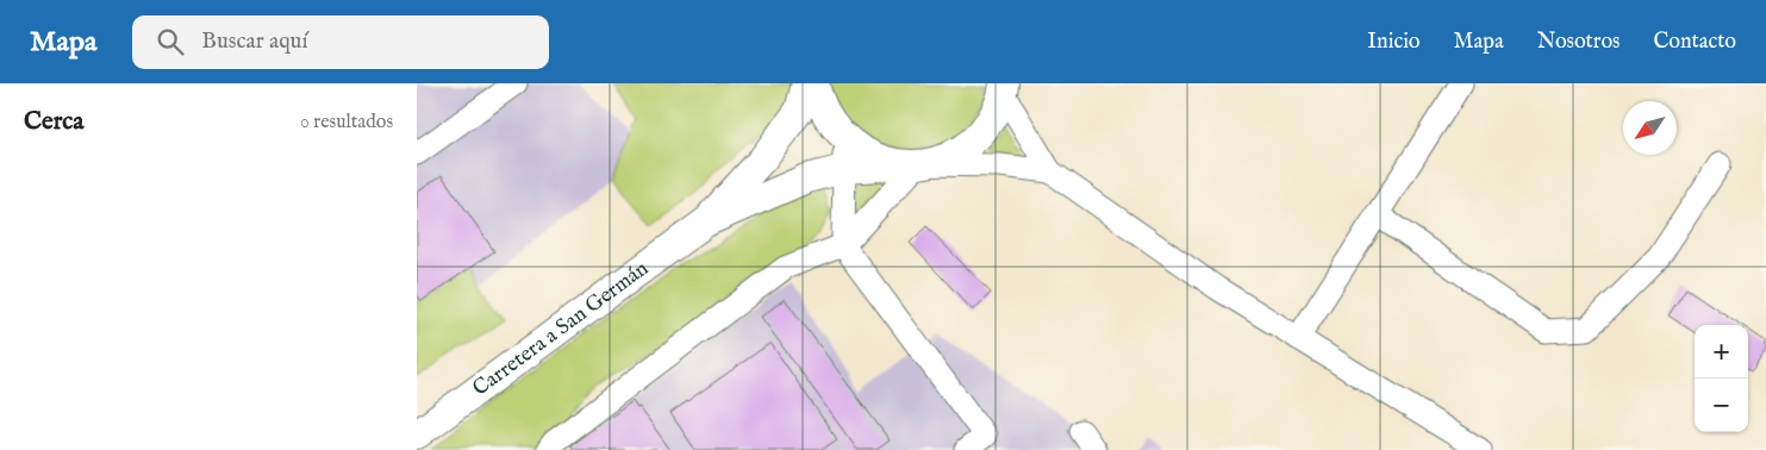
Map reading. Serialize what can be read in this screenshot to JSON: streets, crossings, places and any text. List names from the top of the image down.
{
  "streets": {
    "main road": ["Carretera a San Germán"]
  },
  "north": "bottom left",
  "page": {
    "header": "Mapa",
    "search": "Buscar aquí",
    "nav": [
      "Inicio",
      "Mapa",
      "Nosotros",
      "Contacto"
    ],
    "heading": ["Cerca", "0 resultados"],
    "map_buttons": ["+", "−"]
  }
}
